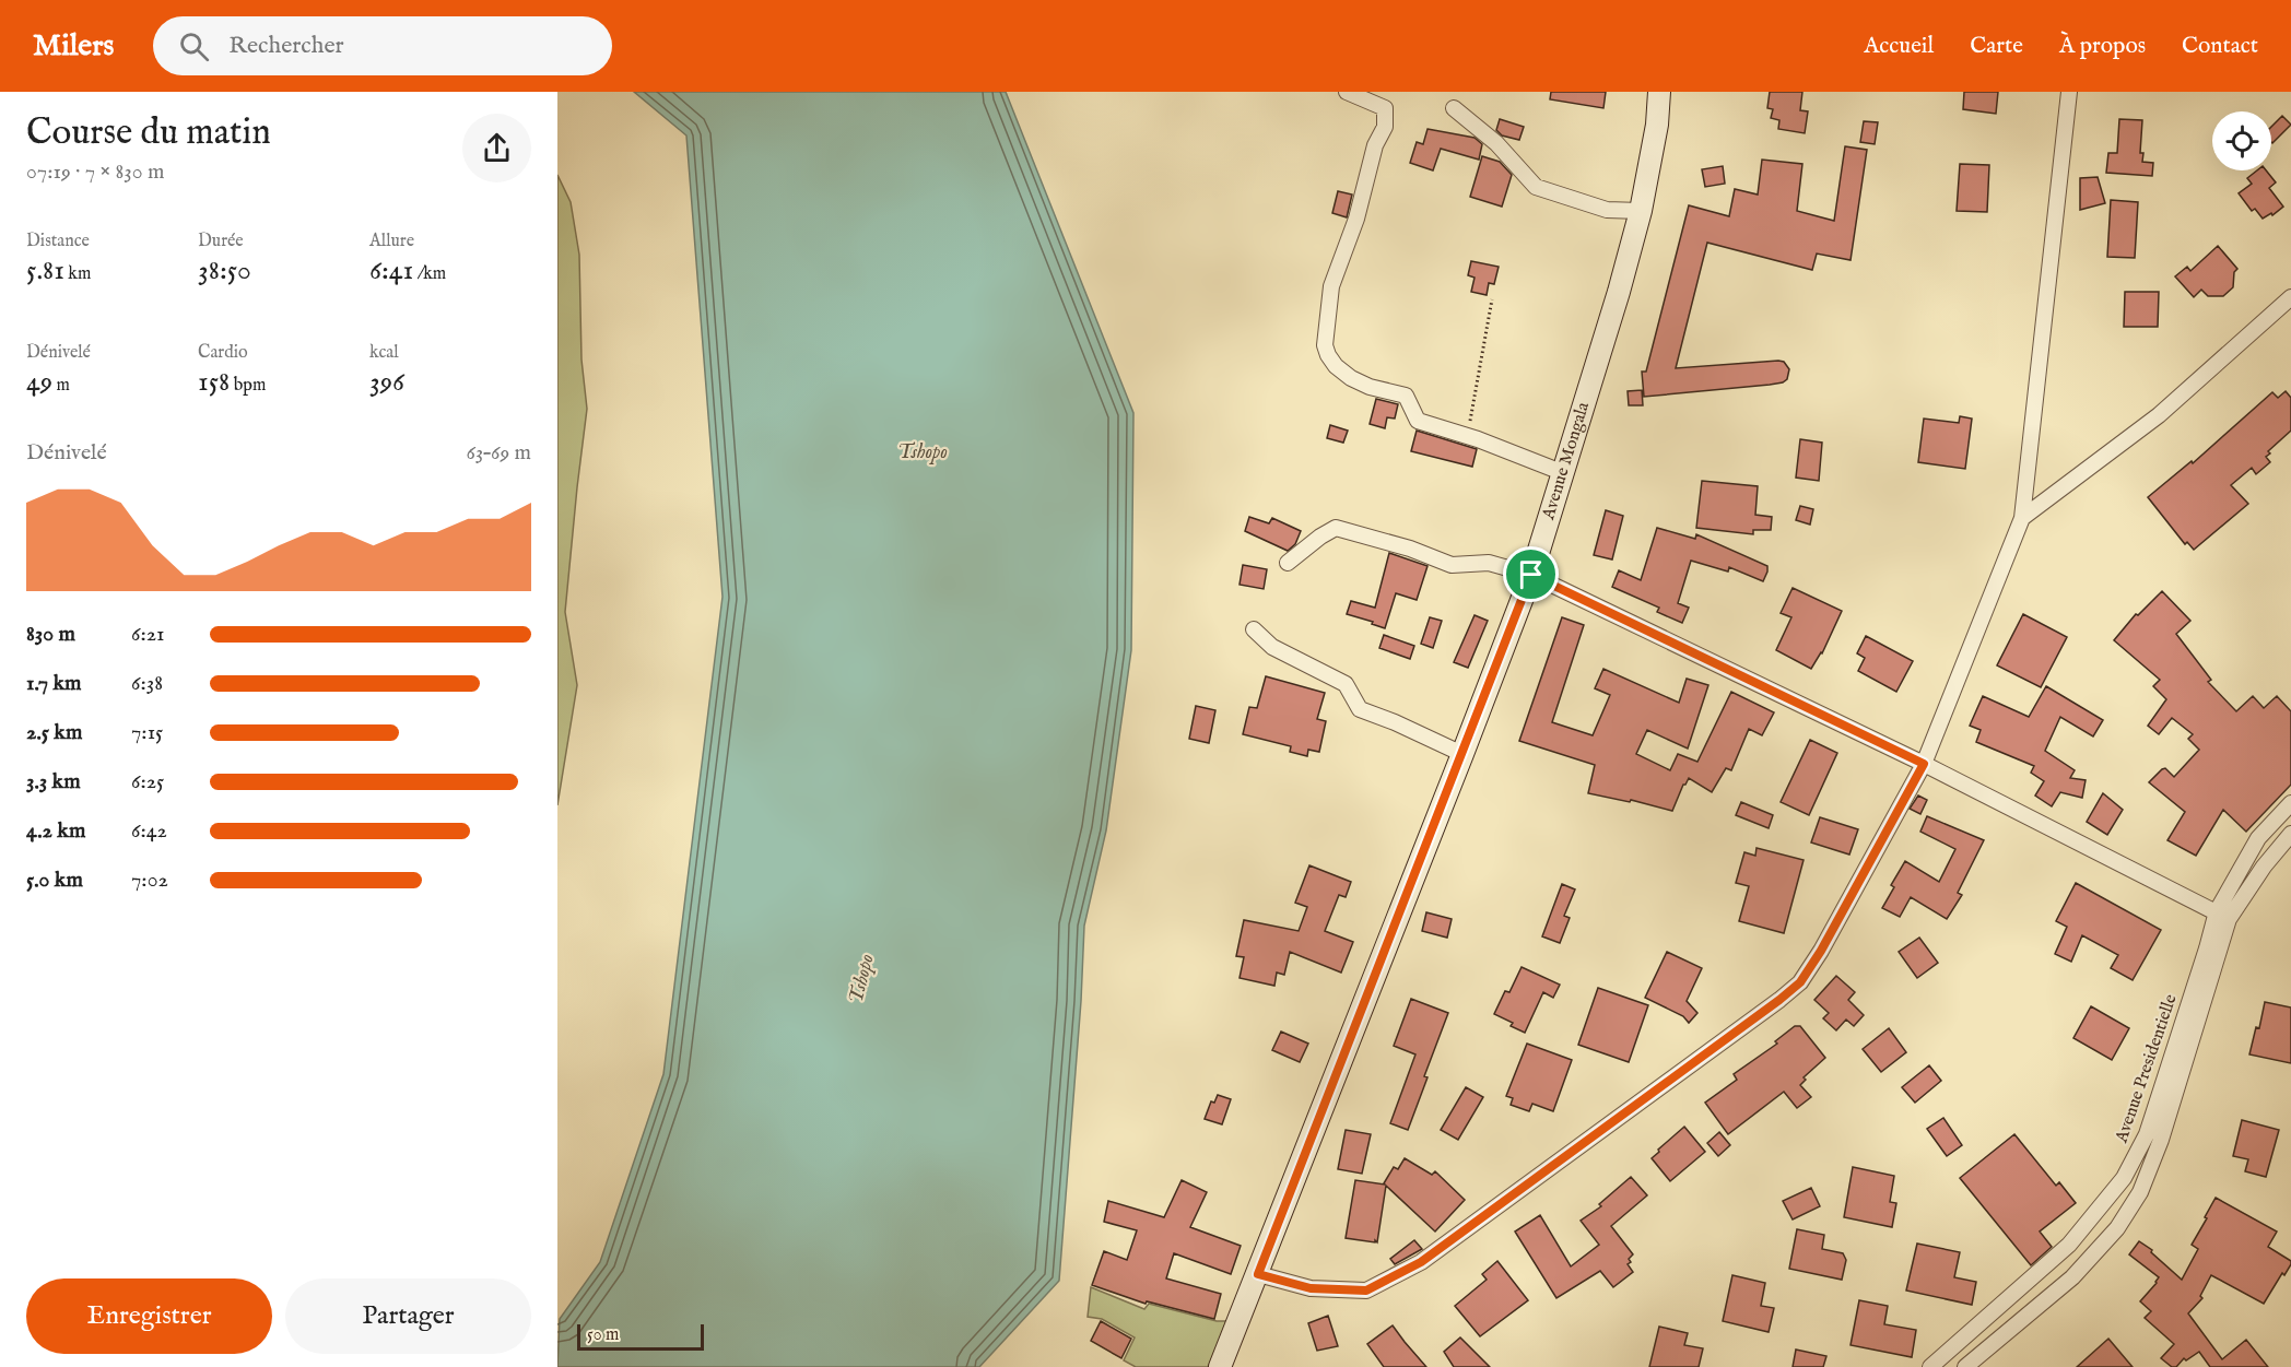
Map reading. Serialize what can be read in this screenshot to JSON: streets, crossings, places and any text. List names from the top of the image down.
{
  "streets": {
    "street": ["Avenue Mongala", "Avenue Presidentielle"]
  },
  "water": ["Tshopo"],
  "scale_bar": "50 m",
  "page": {
    "header": "Milers",
    "search": "Rechercher",
    "nav": [
      "Accueil",
      "Carte",
      "À propos",
      "Contact"
    ],
    "heading": ["Course du matin", "07:19 · 7 × 830 m"],
    "stats": [
      ["Distance", "5.81 km"],
      ["Durée", "38:50"],
      ["Allure", "6:41 /km"],
      ["Dénivelé", "49 m"],
      ["Cardio", "158 bpm"],
      ["kcal", "396"]
    ],
    "chart": ["Dénivelé", "63–69 m"],
    "list": [
      {
        "name": "830 m",
        "note": "6:21"
      },
      {
        "name": "1.7 km",
        "note": "6:38"
      },
      {
        "name": "2.5 km",
        "note": "7:15"
      },
      {
        "name": "3.3 km",
        "note": "6:25"
      },
      {
        "name": "4.2 km",
        "note": "6:42"
      },
      {
        "name": "5.0 km",
        "note": "7:02"
      }
    ],
    "buttons": ["Enregistrer", "Partager"],
    "scale": "50 m"
  }
}
